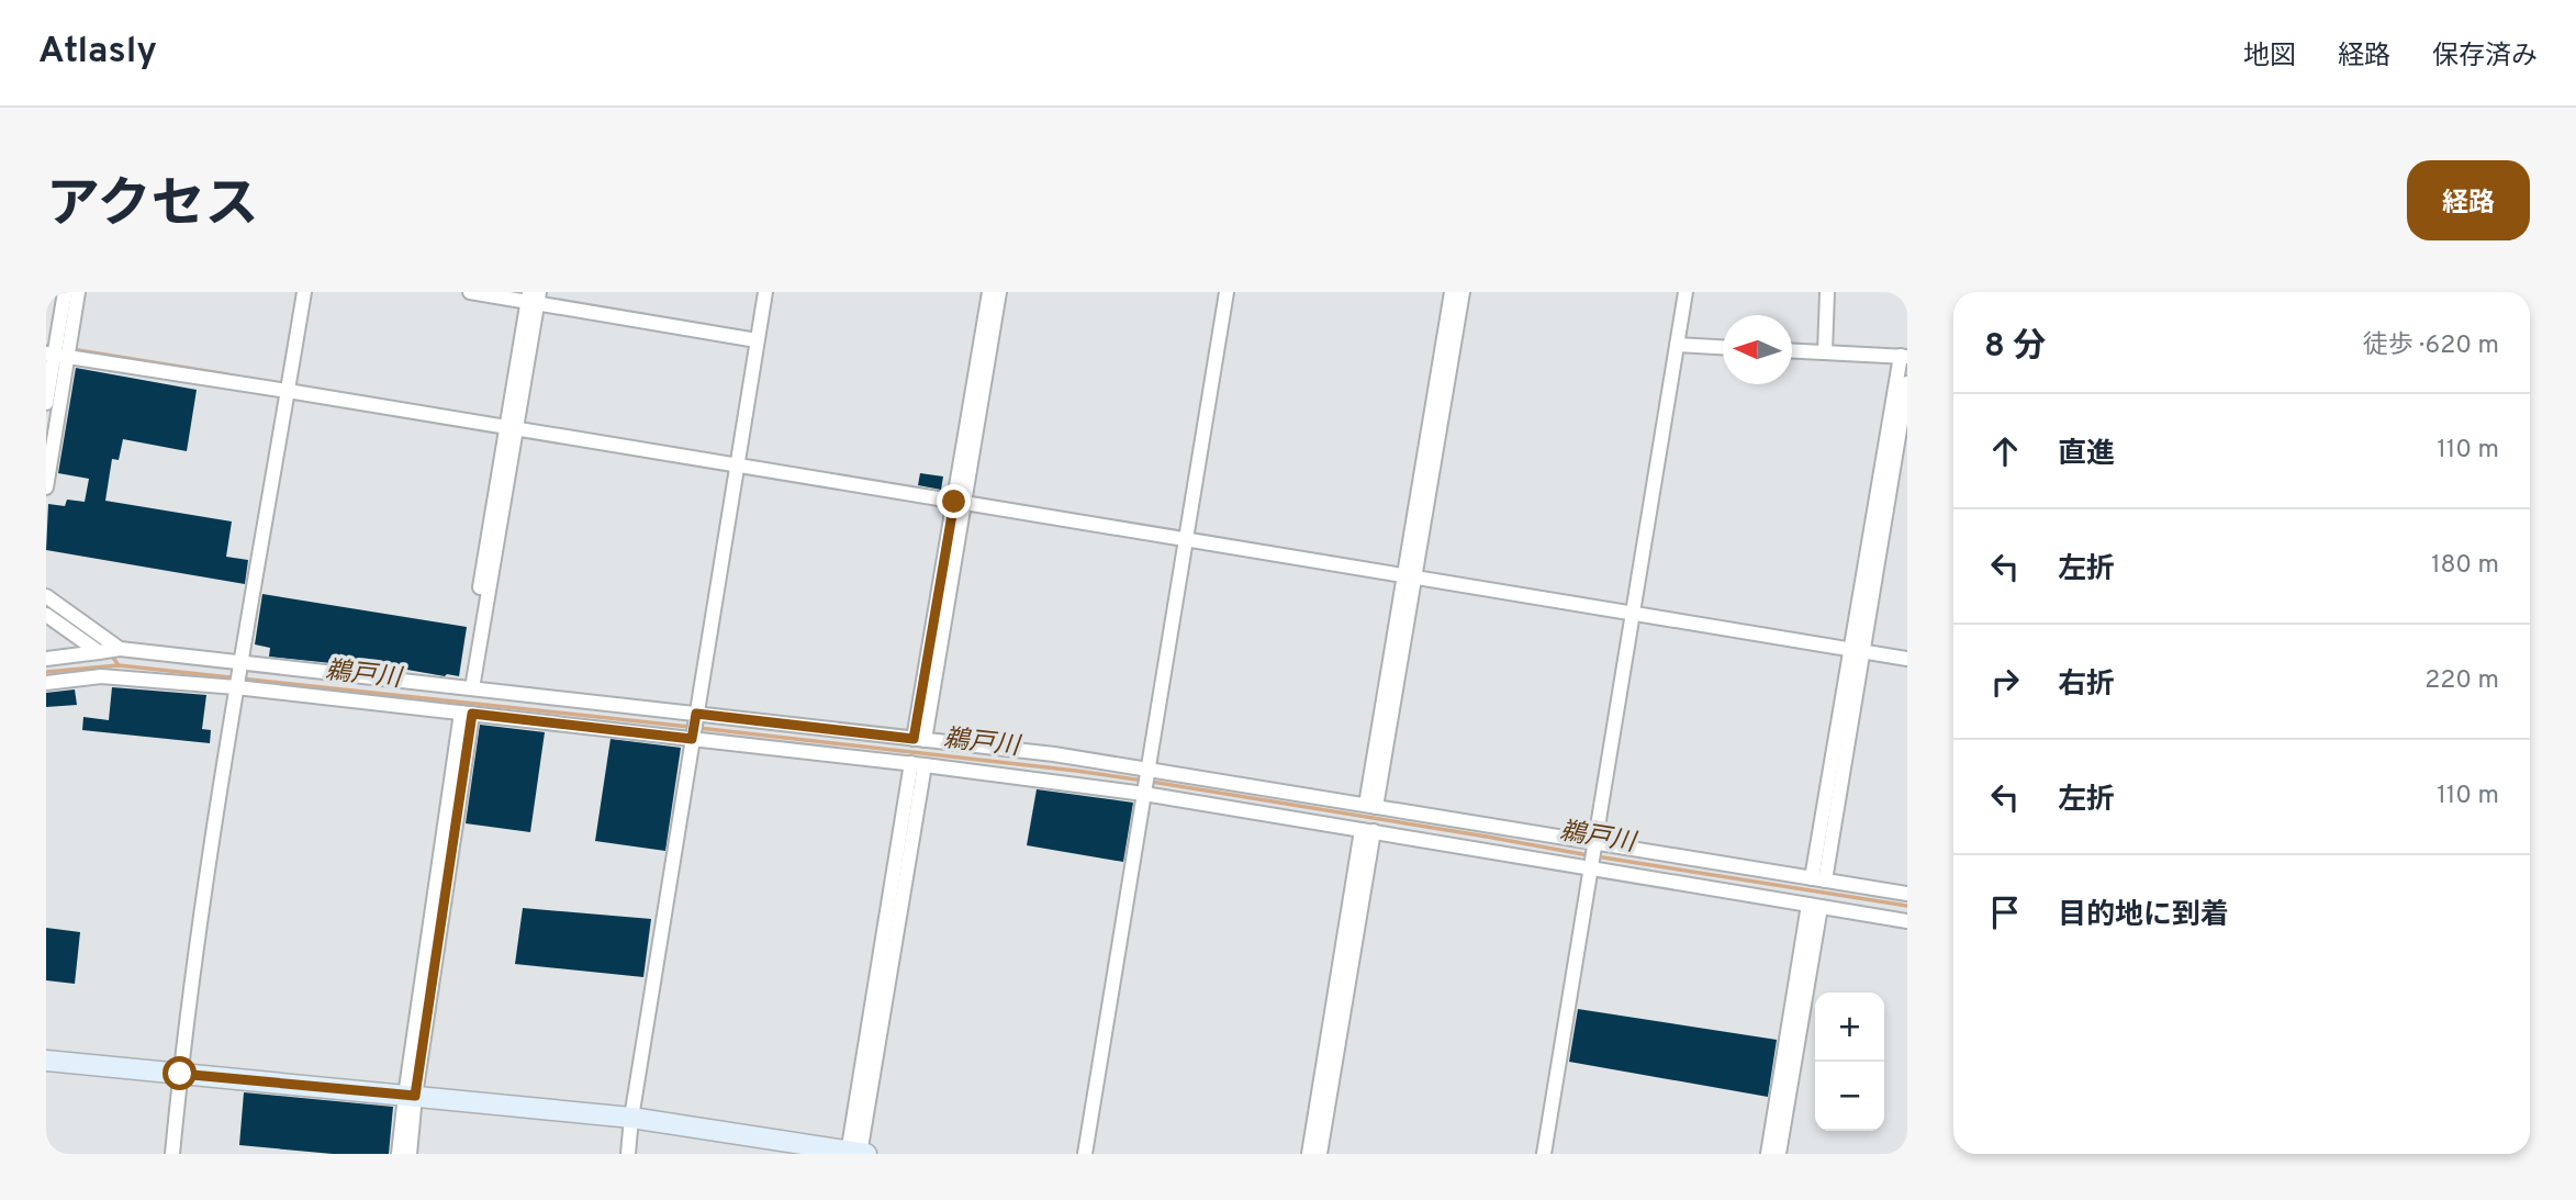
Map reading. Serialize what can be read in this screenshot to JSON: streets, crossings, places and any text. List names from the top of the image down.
{
  "water": ["鵜戸川"],
  "north": "left",
  "page": {
    "header": "Atlasly",
    "nav": ["地図", "経路", "保存済み"],
    "title": "アクセス",
    "buttons": "経路",
    "heading": ["8 分", "徒歩 · 620 m"],
    "list": [
      ["直進", "110 m"],
      ["左折", "180 m"],
      ["右折", "220 m"],
      ["左折", "110 m"],
      "目的地に到着"
    ],
    "map_buttons": ["+", "−"]
  }
}
